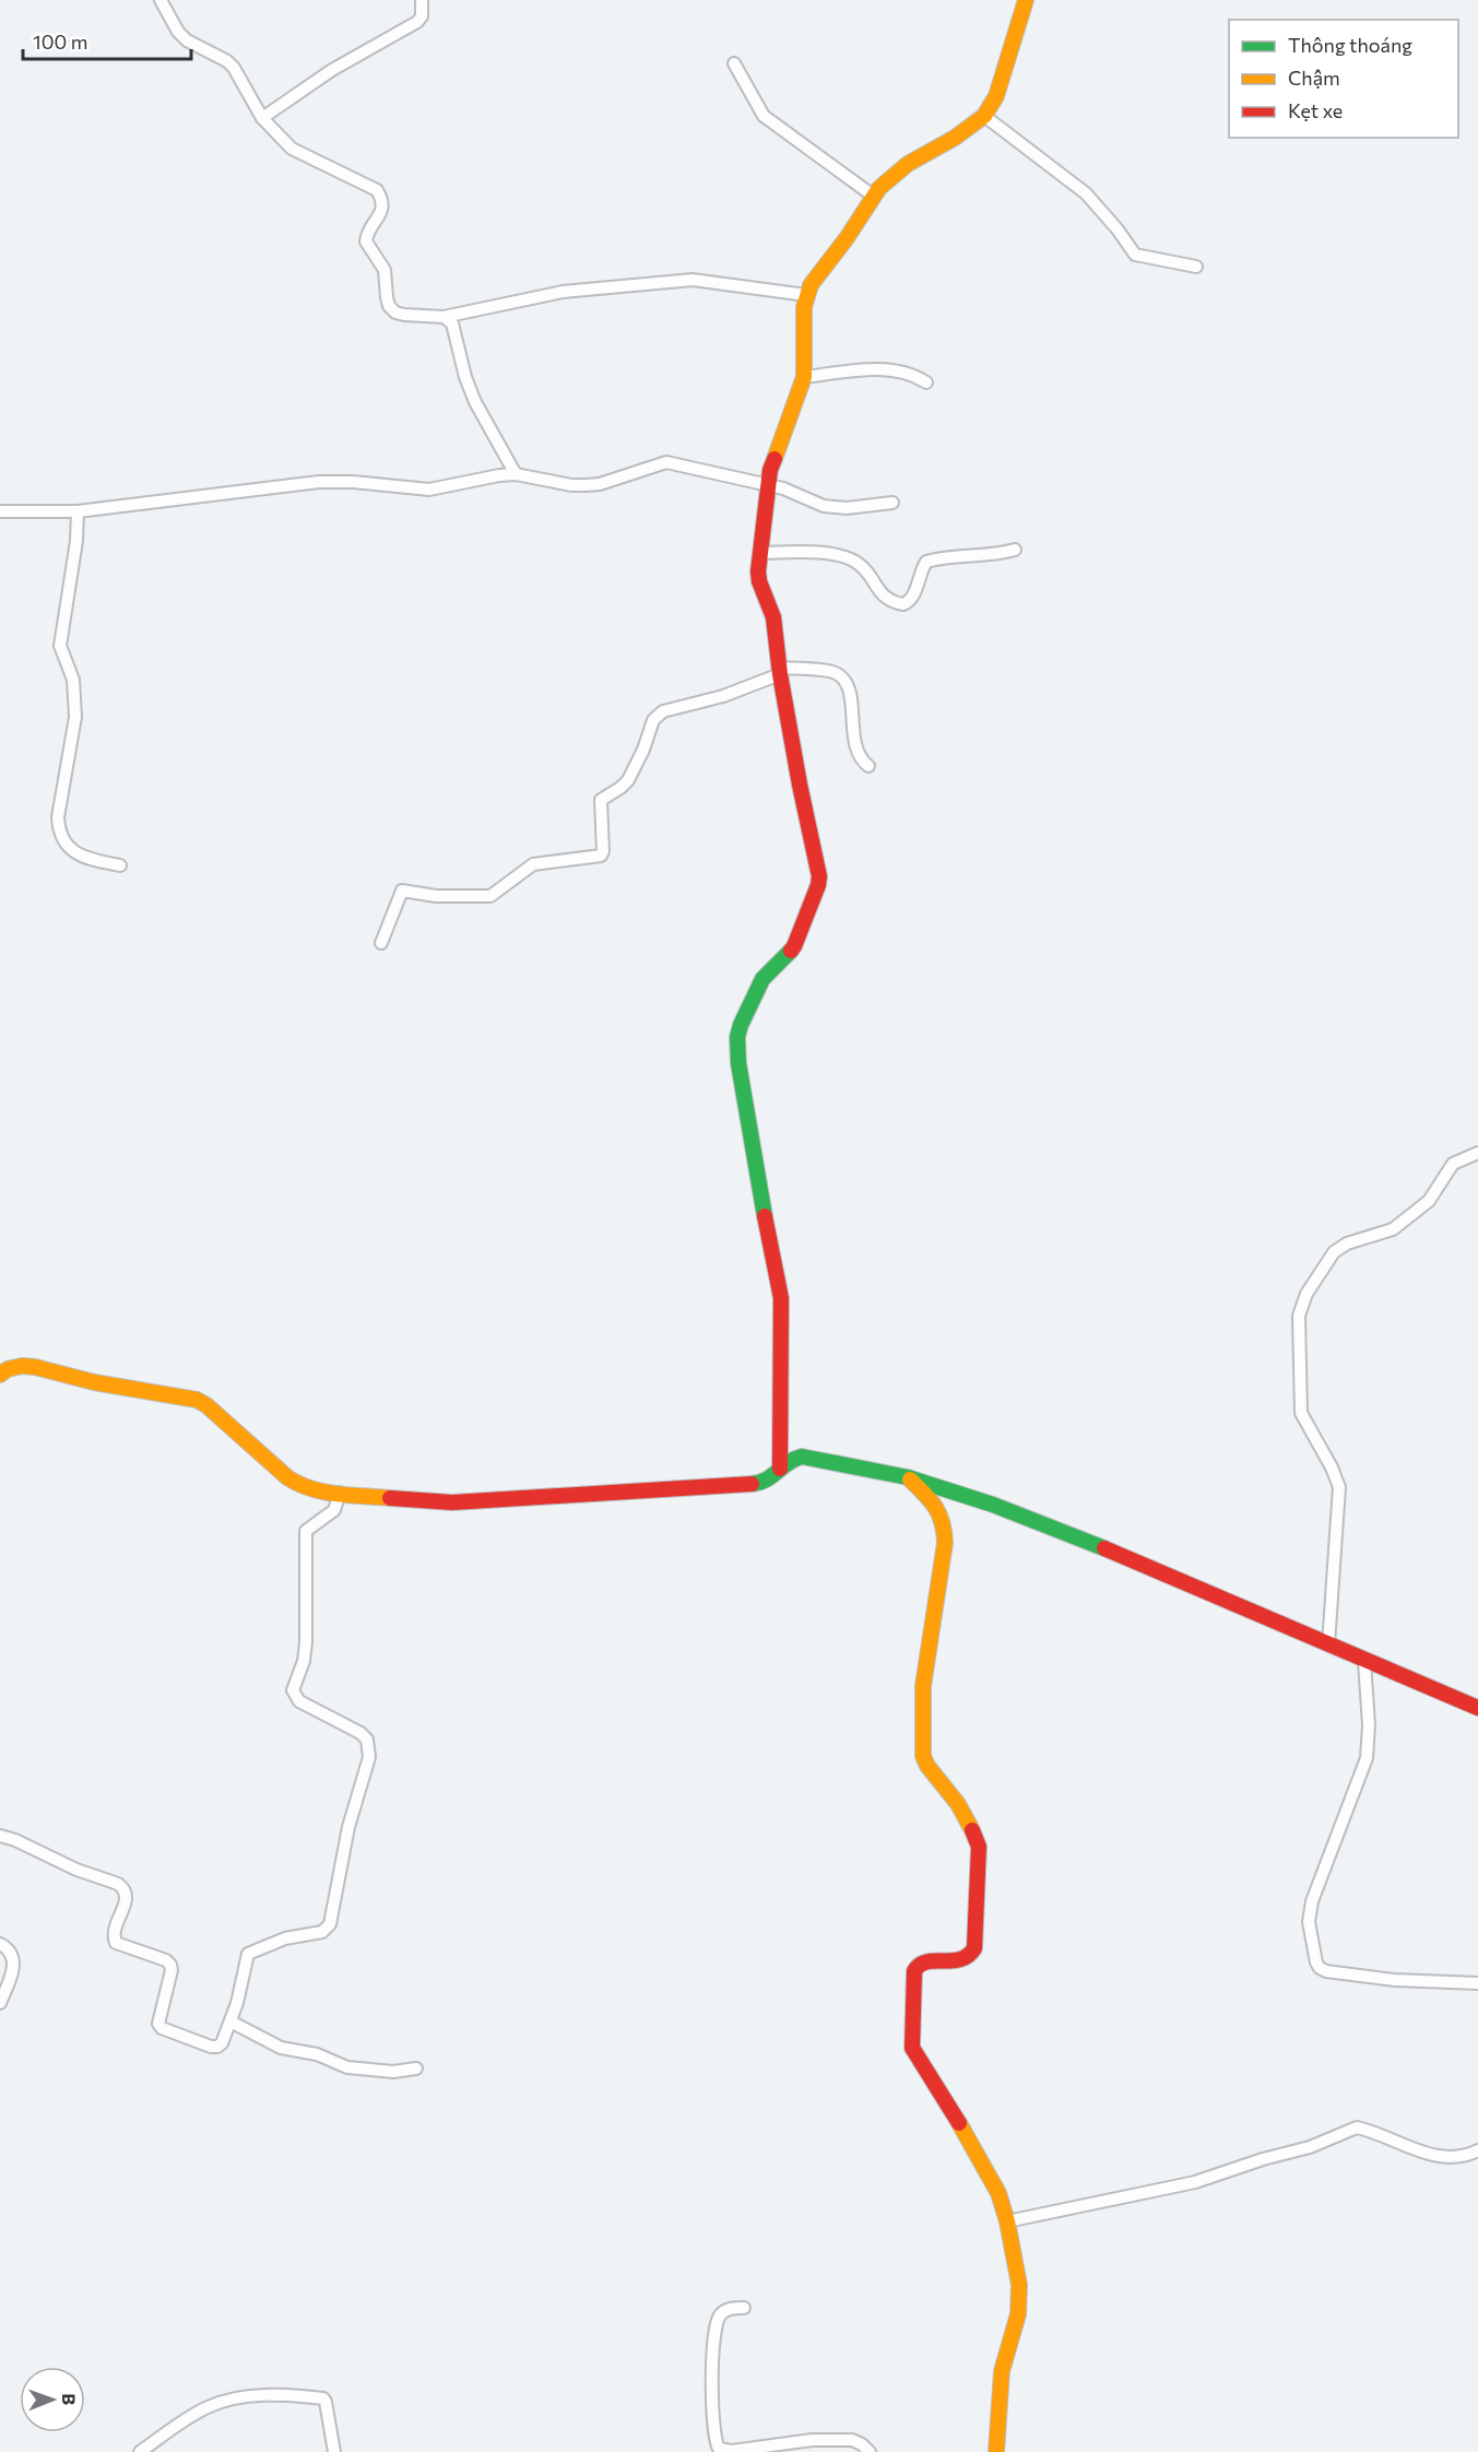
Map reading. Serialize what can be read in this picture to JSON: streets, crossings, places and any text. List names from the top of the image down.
{
  "legend": ["Thông thoáng", "Chậm", "Kẹt xe"],
  "scale_bar": "100 m",
  "north": "right"
}
